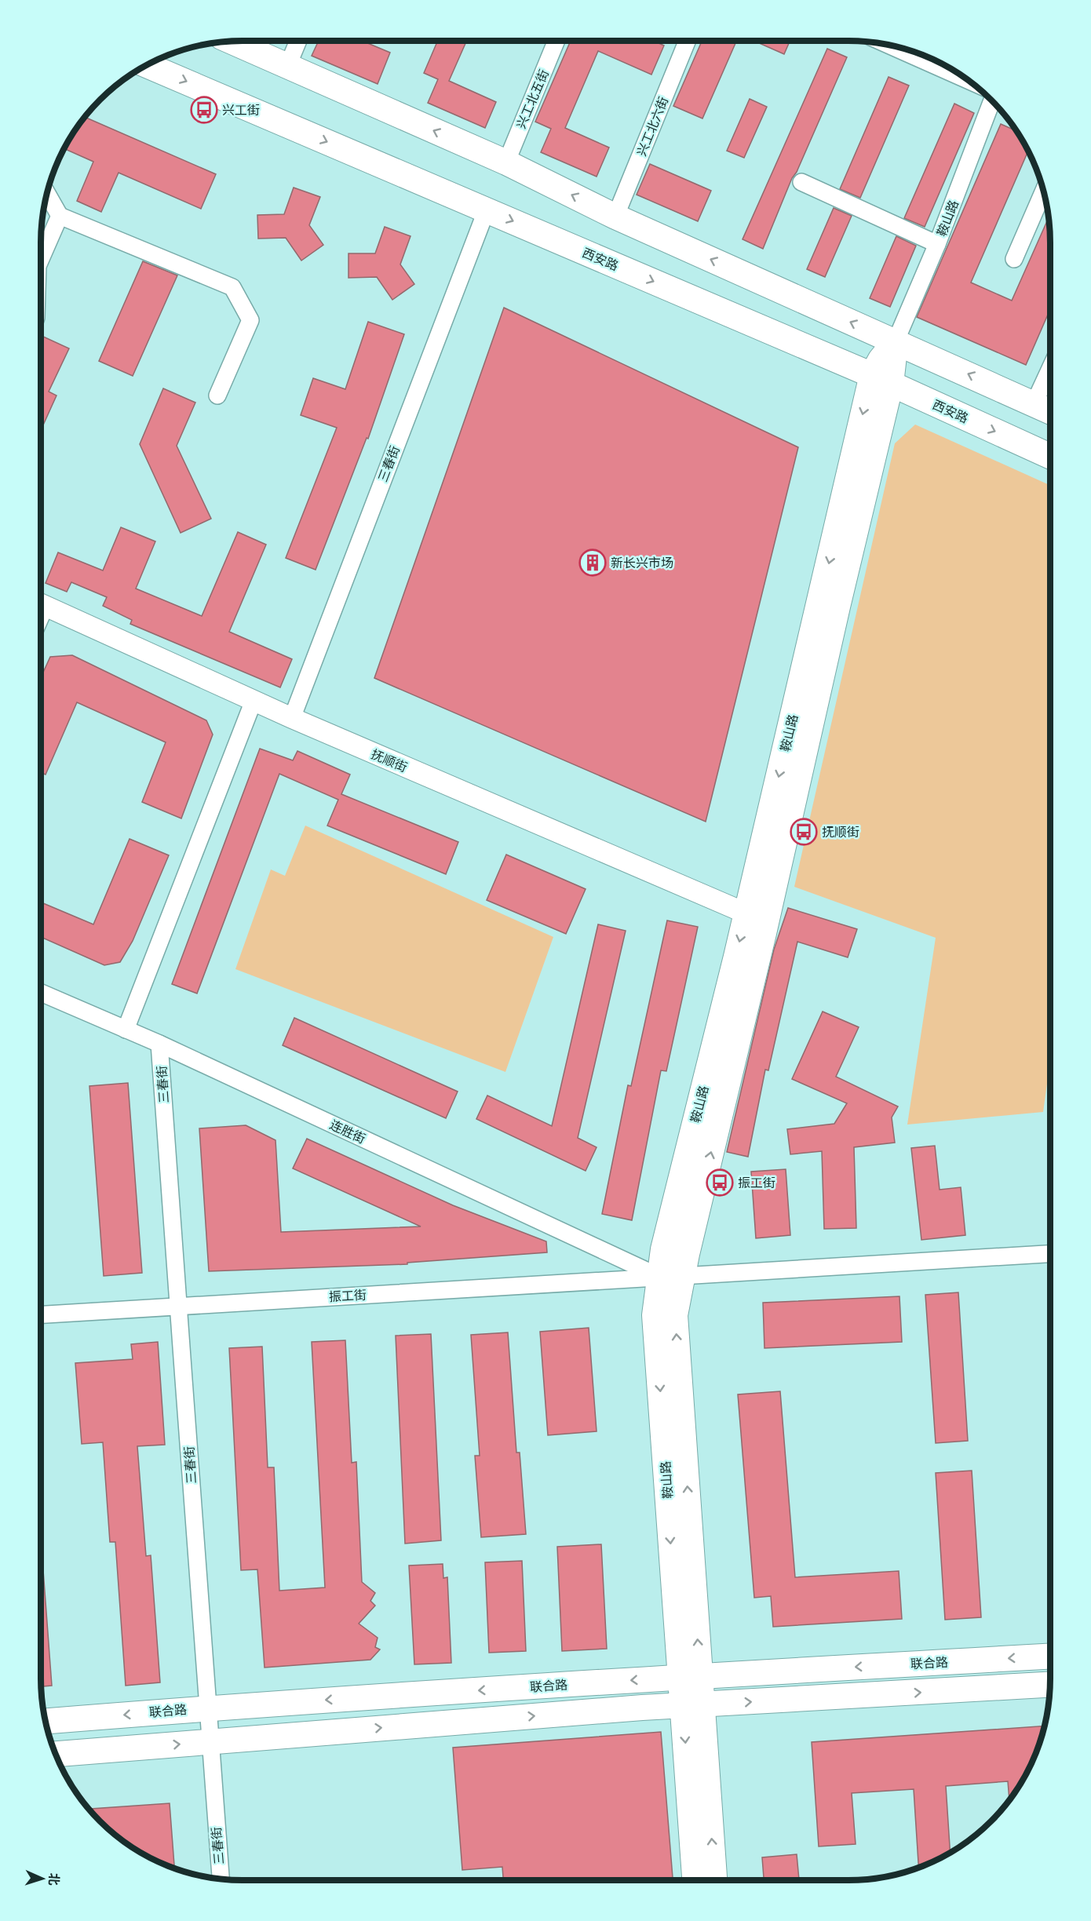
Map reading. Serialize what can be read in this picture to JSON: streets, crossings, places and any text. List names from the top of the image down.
{
  "streets": {
    "main road": ["鞍山路", "西安路", "联合路"],
    "street": [
      "兴工北五街",
      "兴工北六街",
      "三春街",
      "抚顺街",
      "连胜街",
      "振工街"
    ]
  },
  "crossings": [
    ["鞍山路", "西安路"],
    ["鞍山路", "抚顺街"],
    ["鞍山路", "连胜街"],
    ["鞍山路", "振工街"],
    ["鞍山路", "联合路"],
    ["西安路", "三春街"],
    ["三春街", "抚顺街"],
    ["三春街", "连胜街"],
    ["三春街", "振工街"],
    ["三春街", "联合路"],
    ["连胜街", "振工街"]
  ],
  "places": {
    "bus stop": ["兴工街", "抚顺街", "振工街"],
    "building": ["新长兴市场"]
  },
  "north": "right"
}
